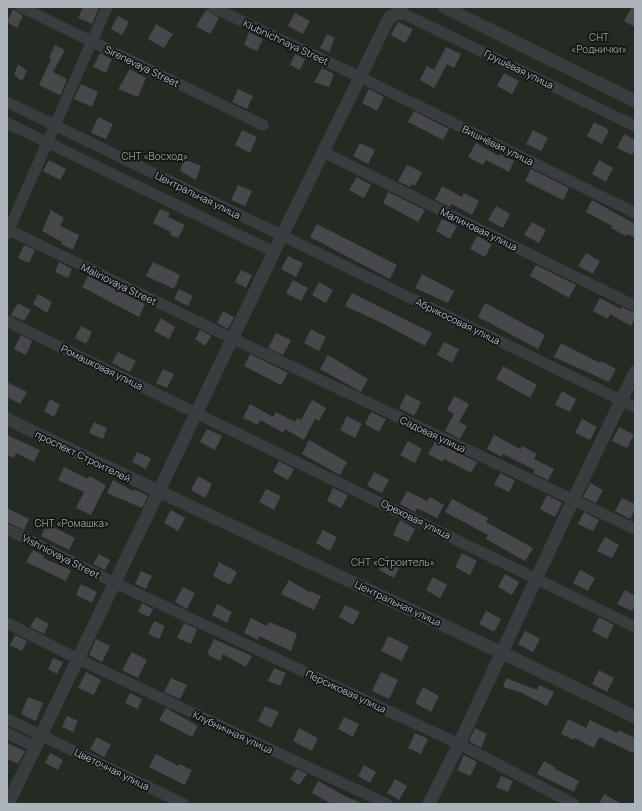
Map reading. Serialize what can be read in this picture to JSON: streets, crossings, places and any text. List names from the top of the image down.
{
  "streets": {
    "street": [
      "Klubnichnaya Street",
      "Sirenevaya Street",
      "Грушёвая улица",
      "Вишнёвая улица",
      "Центральная улица",
      "Малиновая улица",
      "Malinovaya Street",
      "Абрикосовая улица",
      "Ромашковая улица",
      "Садовая улица",
      "проспект Строителей",
      "Ореховая улица",
      "Vishniovaya Street",
      "Персиковая улица",
      "Клубничная улица",
      "Цветочная улица"
    ]
  },
  "crossings": [
    ["Klubnichnaya Street", "Вишнёвая улица"],
    ["Центральная улица", "Абрикосовая улица"],
    ["Центральная улица", "проспект Строителей"],
    ["Malinovaya Street", "Садовая улица"],
    ["Ромашковая улица", "Ореховая улица"],
    ["Vishniovaya Street", "Персиковая улица"]
  ],
  "parks": [
    "СНТ «Роднички»",
    "СНТ «Восход»",
    "СНТ «Ромашка»",
    "СНТ «Строитель»"
  ]
}
